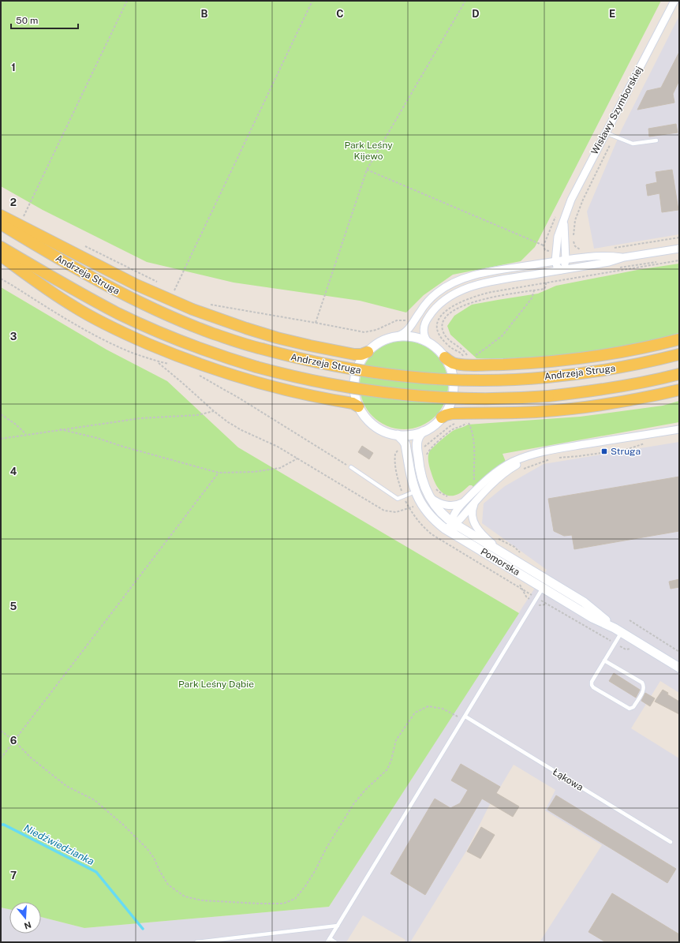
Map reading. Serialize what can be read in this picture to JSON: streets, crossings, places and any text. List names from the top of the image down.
{
  "streets": {
    "main road": ["Andrzeja Struga"],
    "street": ["Wisławy Szymborskiej", "Pomorska"],
    "lane": ["Łąkowa"]
  },
  "water": ["Niedźwiedzianka"],
  "parks": ["Park Leśny Kijewo", "Park Leśny Dąbie"],
  "places": {
    "transit": ["Struga"]
  },
  "scale_bar": "50 m",
  "north": "bottom",
  "grid": {
    "columns": [
      "B",
      "C",
      "D",
      "E"
    ],
    "rows": [
      "1",
      "2",
      "3",
      "4",
      "5",
      "6",
      "7"
    ]
  }
}
